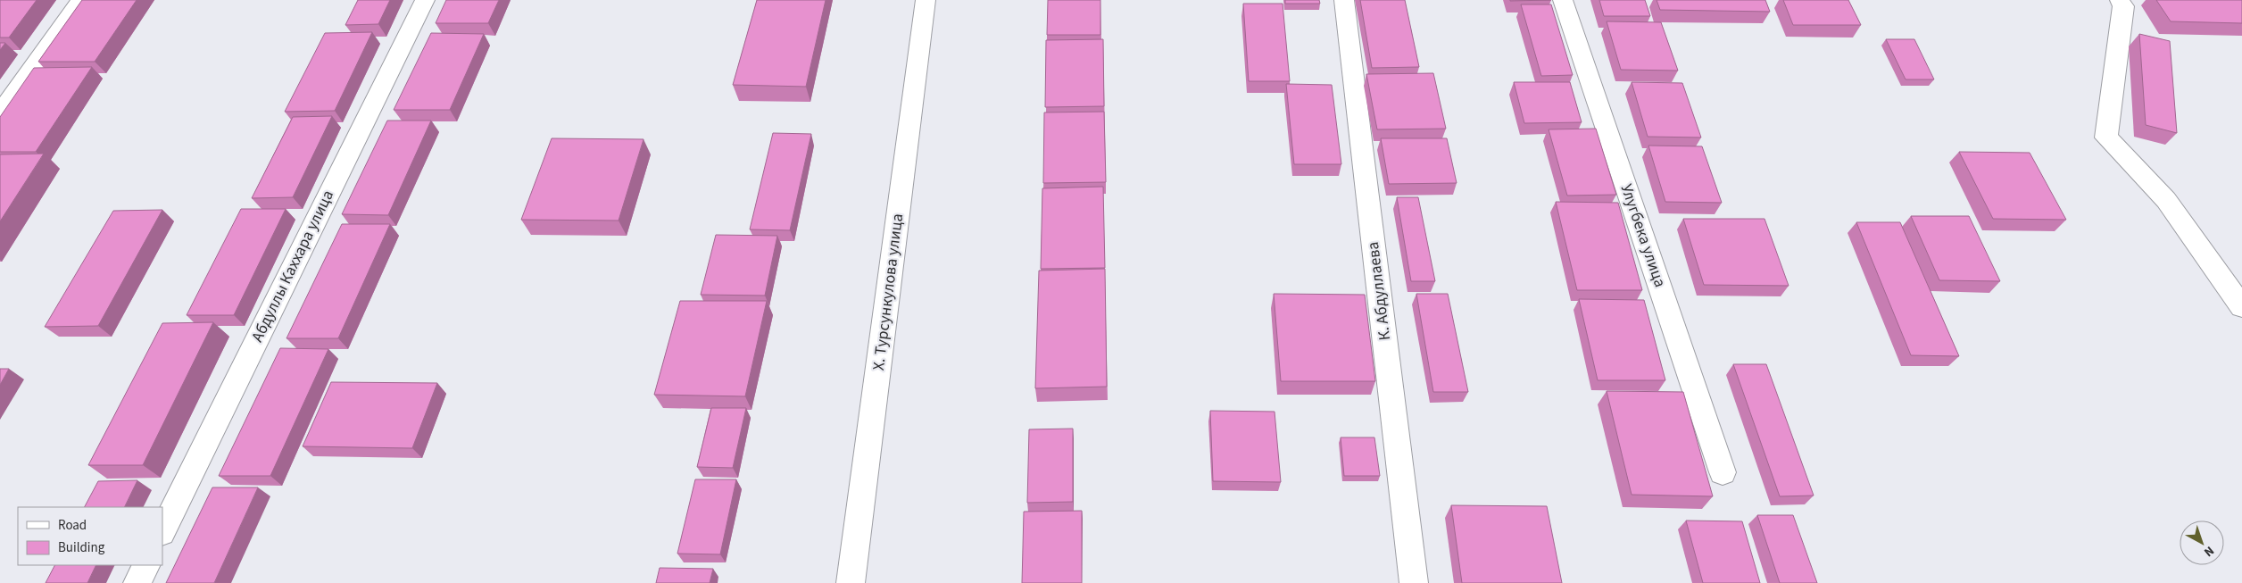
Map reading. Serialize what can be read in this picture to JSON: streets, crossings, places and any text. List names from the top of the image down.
{
  "streets": {
    "street": [
      "Улугбека улица",
      "Абдуллы Каххара улица",
      "К. Абдуллаева",
      "Х. Турсункулова улица"
    ]
  },
  "legend": ["Road", "Building"],
  "north": "bottom right"
}
